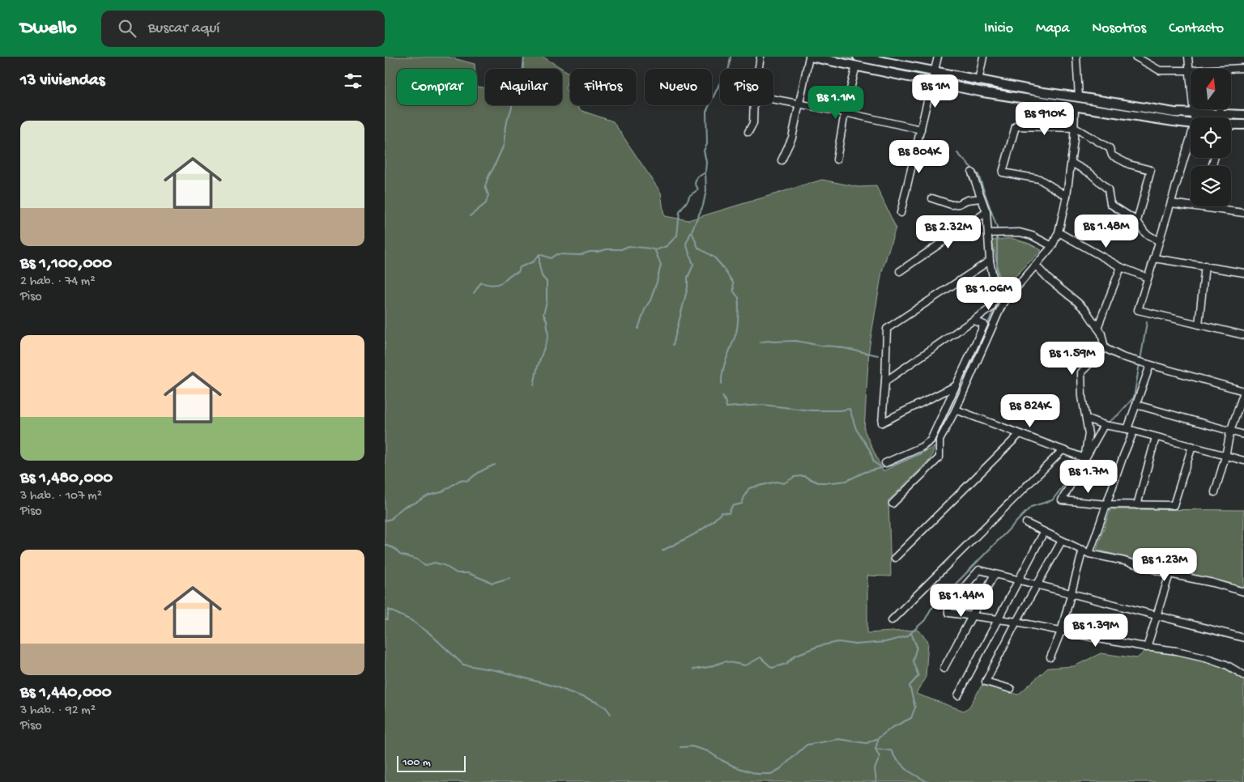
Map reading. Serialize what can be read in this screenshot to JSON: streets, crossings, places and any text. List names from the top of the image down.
{
  "scale_bar": "100 m",
  "north": "top",
  "page": {
    "header": "Dwello",
    "search": "Buscar aquí",
    "nav": [
      "Inicio",
      "Mapa",
      "Nosotros",
      "Contacto"
    ],
    "heading": "13 viviendas",
    "chip": [
      "Comprar",
      "Alquilar",
      "Filtros",
      "Nuevo",
      "Piso"
    ],
    "price": [
      "Bs 1M",
      "Bs 1.1M",
      "Bs 910K",
      "Bs 804K",
      "Bs 1.48M",
      "Bs 2.32M",
      "Bs 1.06M",
      "Bs 1.59M",
      "Bs 824K",
      "Bs 1.7M",
      "Bs 1.23M",
      "Bs 1.44M",
      "Bs 1.39M"
    ],
    "list": [
      {
        "name": "Bs 1,100,000",
        "note": "2 hab. · 74 m² · Piso"
      },
      {
        "name": "Bs 1,480,000",
        "note": "3 hab. · 107 m² · Piso"
      },
      {
        "name": "Bs 1,440,000",
        "note": "3 hab. · 92 m² · Piso"
      }
    ],
    "scale": "100 m"
  }
}
